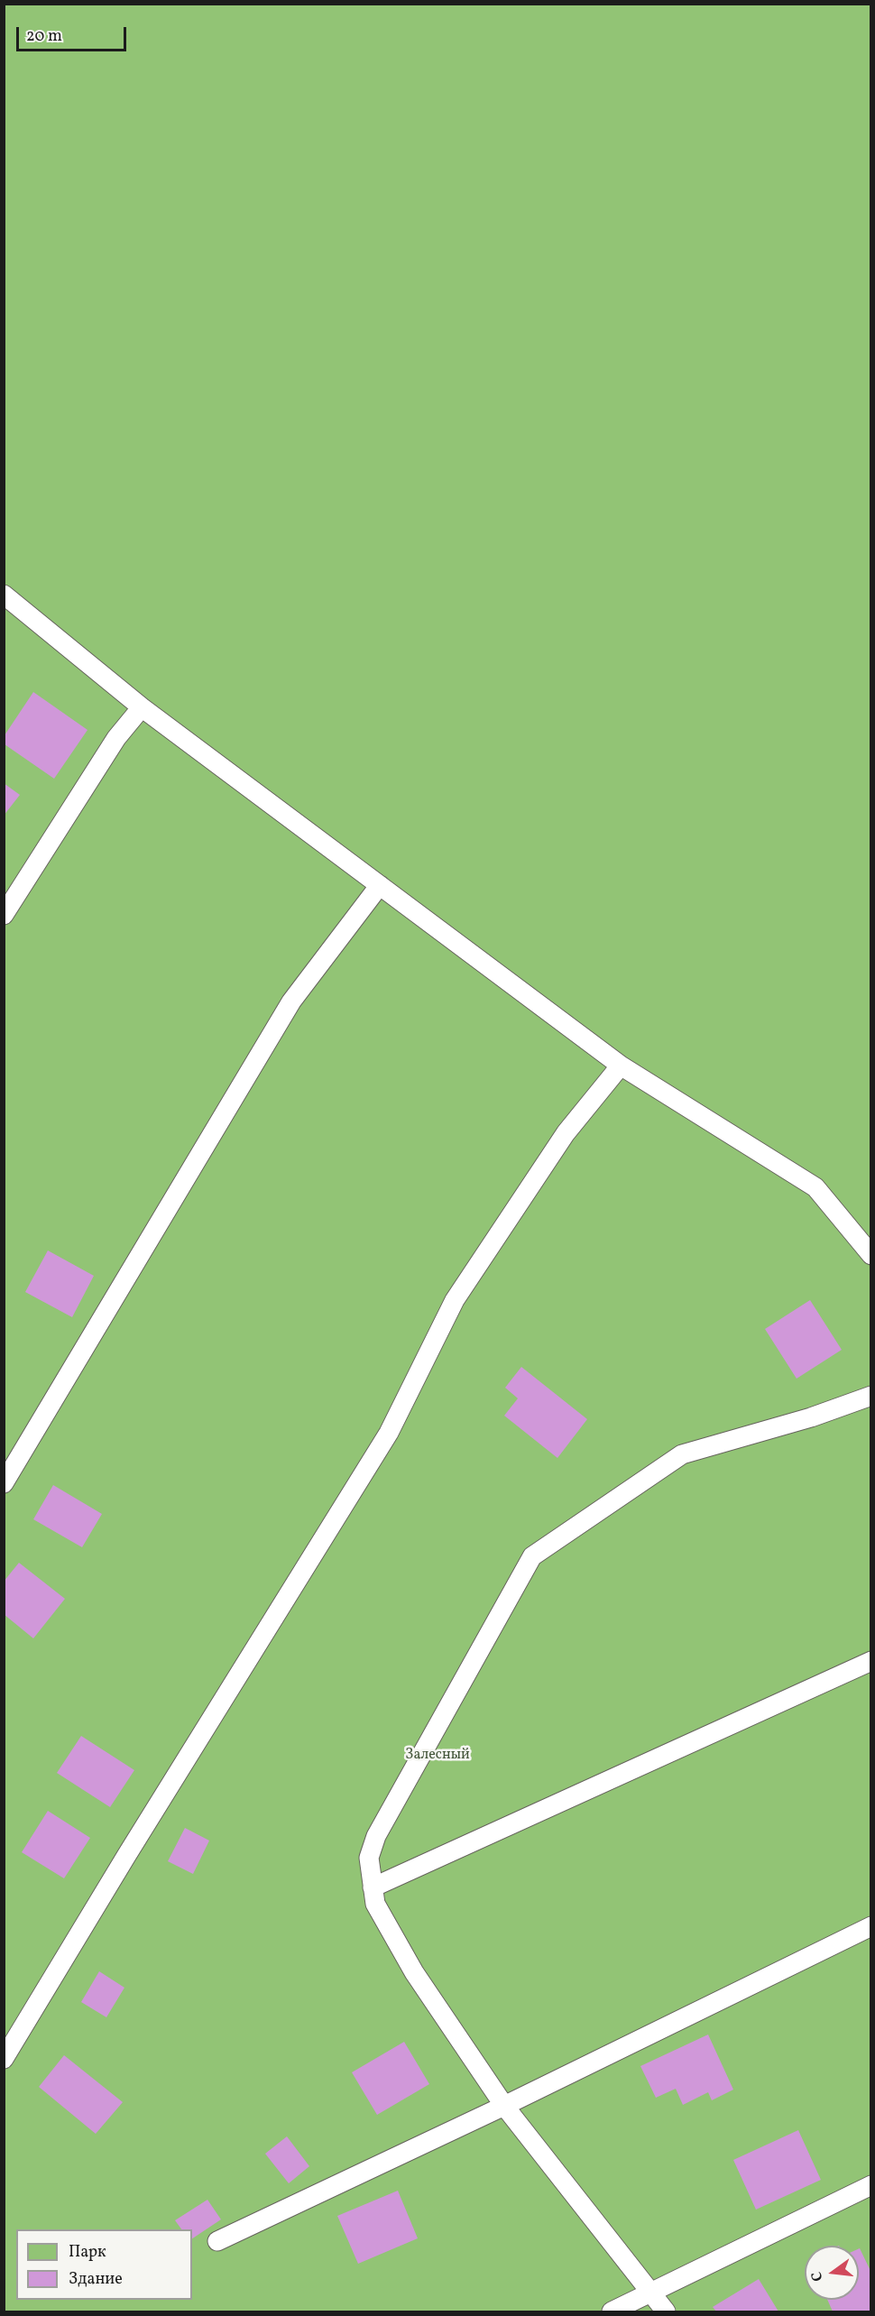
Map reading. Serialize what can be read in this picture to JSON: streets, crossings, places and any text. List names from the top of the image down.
{
  "parks": ["Залесный"],
  "legend": ["Парк", "Здание"],
  "scale_bar": "20 m",
  "north": "left"
}
